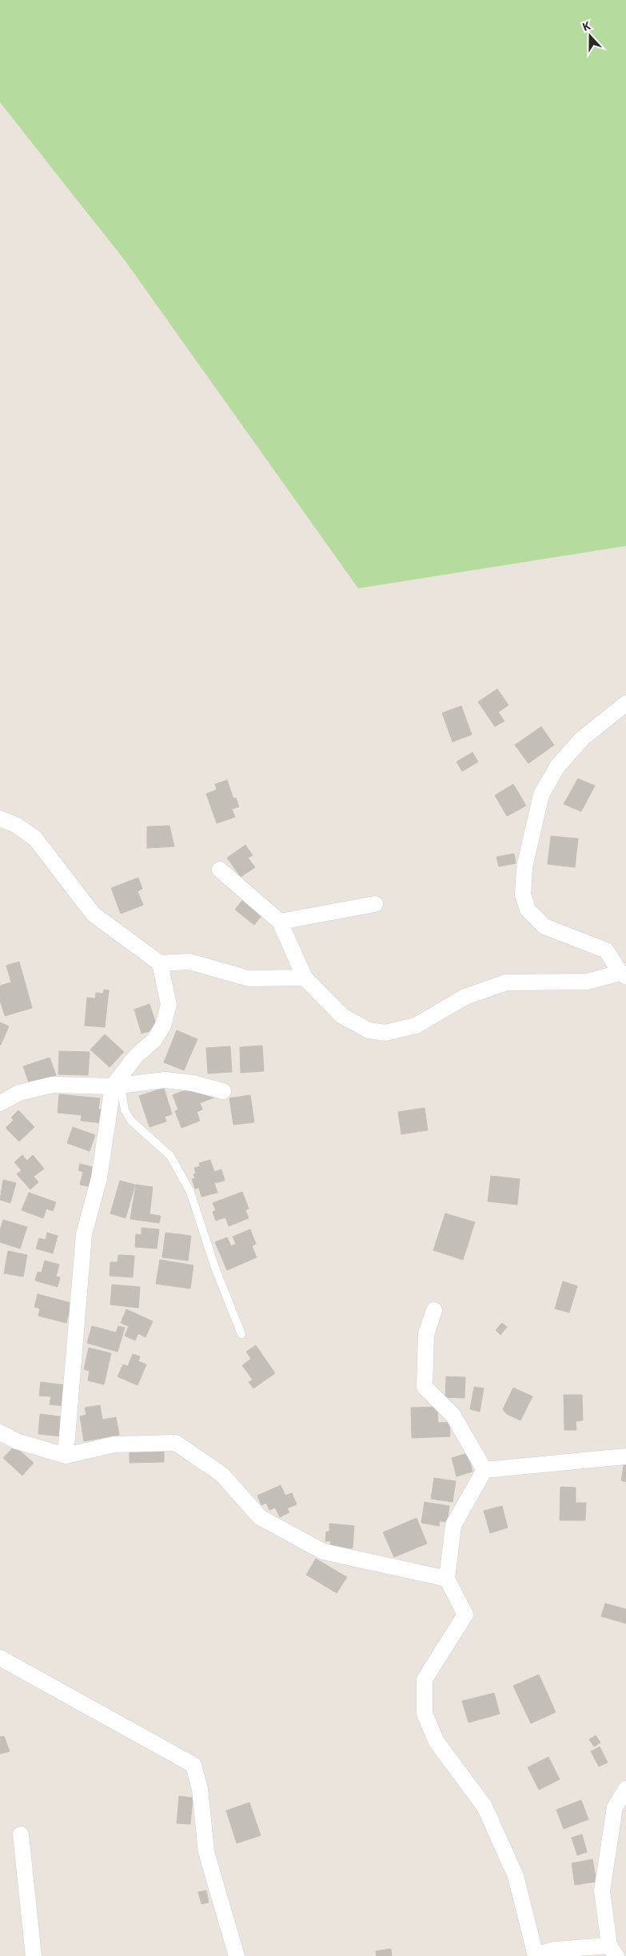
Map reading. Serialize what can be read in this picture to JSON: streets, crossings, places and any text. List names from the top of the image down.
{
  "north": "top"
}
